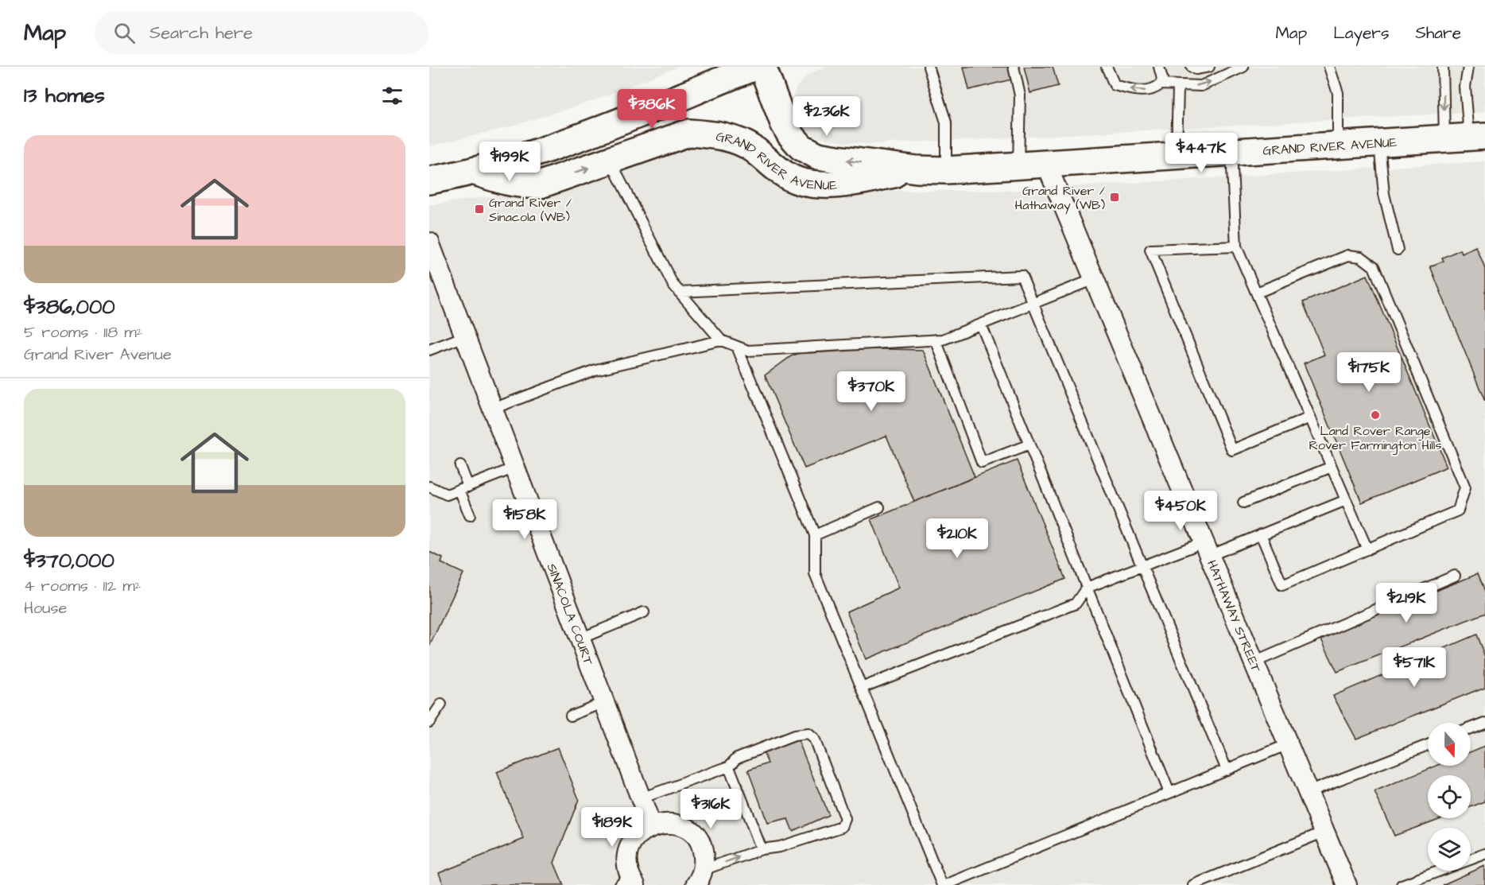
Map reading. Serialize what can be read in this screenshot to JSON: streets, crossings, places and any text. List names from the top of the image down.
{
  "streets": {
    "main road": ["GRAND RIVER AVENUE"],
    "street": ["SINACOLA COURT", "HATHAWAY STREET"]
  },
  "crossings": [
    ["GRAND RIVER AVENUE", "HATHAWAY STREET"]
  ],
  "places": {
    "transit": ["Grand River / Hathaway (WB)", "Grand River / Sinacola (WB)"],
    "other": ["Land Rover Range Rover Farmington Hills"]
  },
  "north": "bottom",
  "page": {
    "header": "Map",
    "search": "Search here",
    "nav": ["Map", "Layers", "Share"],
    "heading": "13 homes",
    "price": [
      "$386K",
      "$236K",
      "$447K",
      "$199K",
      "$175K",
      "$370K",
      "$450K",
      "$158K",
      "$210K",
      "$219K",
      "$571K",
      "$316K",
      "$189K"
    ],
    "list": [
      {
        "name": "$386,000",
        "note": "5 rooms · 118 m² · Grand River Avenue"
      },
      {
        "name": "$370,000",
        "note": "4 rooms · 112 m² · House"
      }
    ]
  }
}
